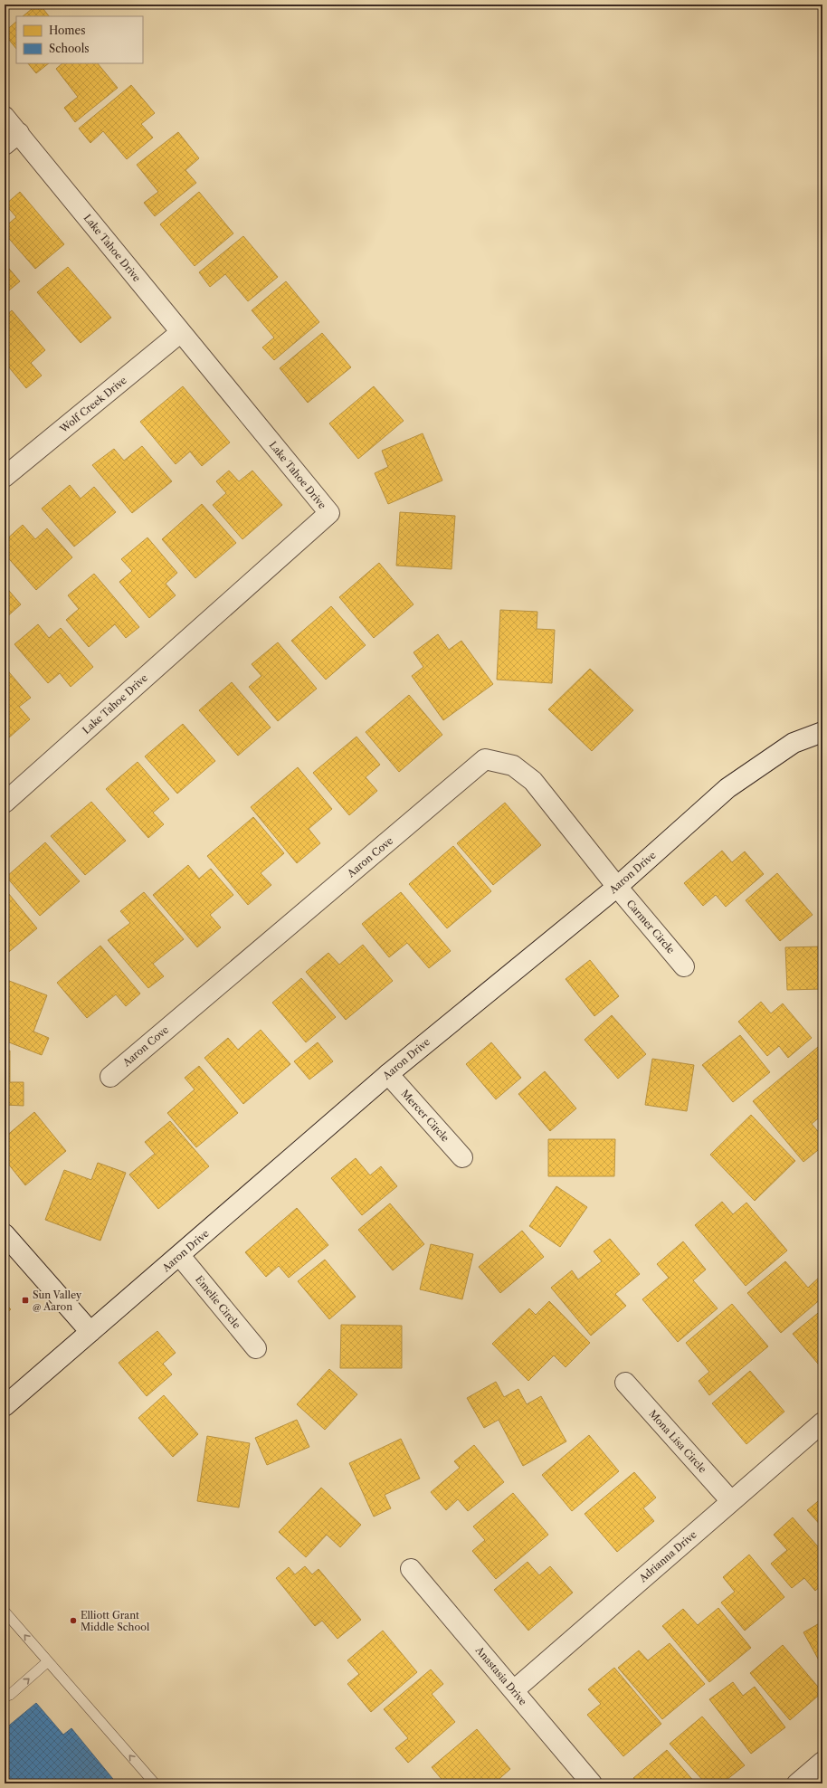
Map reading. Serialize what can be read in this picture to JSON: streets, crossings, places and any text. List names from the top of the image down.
{
  "streets": {
    "street": [
      "Lake Tahoe Drive",
      "Wolf Creek Drive",
      "Aaron Cove",
      "Aaron Drive",
      "Carmer Circle",
      "Mercer Circle",
      "Emelie Circle",
      "Mona Lisa Circle",
      "Adrianna Drive",
      "Anastasia Drive"
    ]
  },
  "crossings": [
    ["Lake Tahoe Drive", "Wolf Creek Drive"],
    ["Aaron Cove", "Aaron Drive"],
    ["Aaron Cove", "Carmer Circle"],
    ["Aaron Drive", "Carmer Circle"],
    ["Aaron Drive", "Mercer Circle"],
    ["Aaron Drive", "Emelie Circle"],
    ["Mona Lisa Circle", "Adrianna Drive"],
    ["Adrianna Drive", "Anastasia Drive"]
  ],
  "places": {
    "transit": ["Sun Valley @ Aaron"],
    "other": ["Elliott Grant Middle School"]
  },
  "legend": ["Homes", "Schools"]
}
